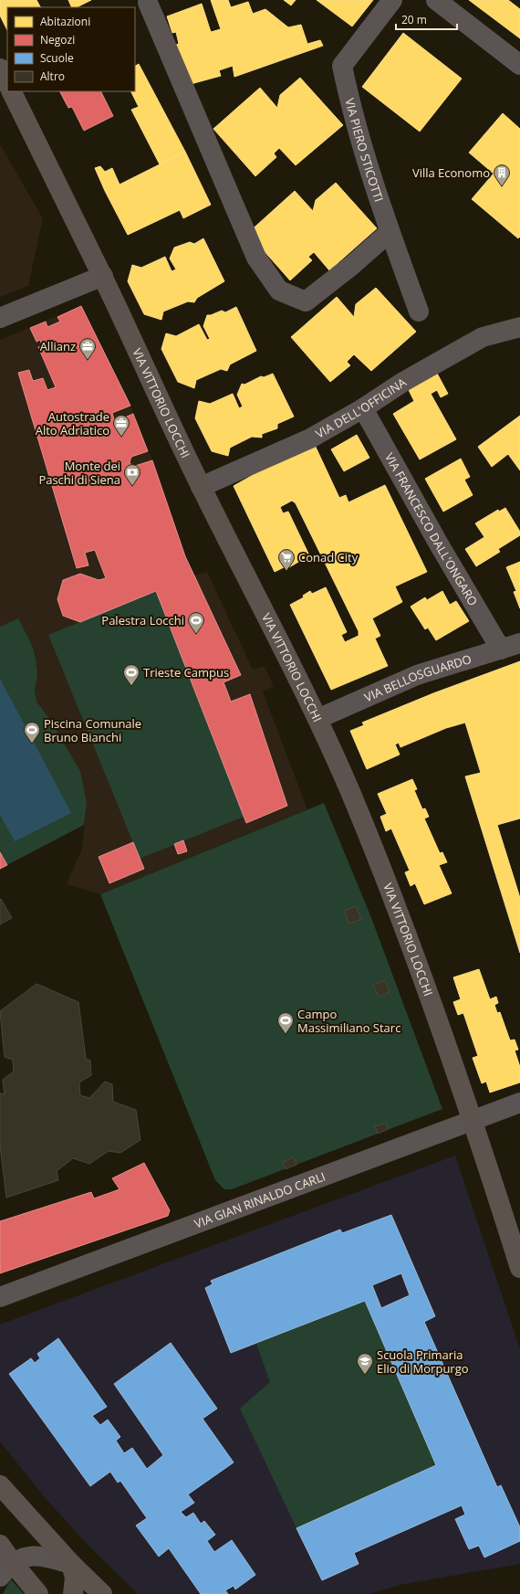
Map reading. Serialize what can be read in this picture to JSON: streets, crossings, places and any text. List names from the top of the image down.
{
  "streets": {
    "main road": ["VIA VITTORIO LOCCHI"],
    "street": [
      "VIA PIERO STICOTTI",
      "VIA DELL'OFFICINA",
      "VIA FRANCESCO DALL'ONGARO",
      "VIA BELLOSGUARDO",
      "VIA GIAN RINALDO CARLI"
    ]
  },
  "crossings": [
    ["VIA VITTORIO LOCCHI", "VIA DELL'OFFICINA"],
    ["VIA VITTORIO LOCCHI", "VIA BELLOSGUARDO"],
    ["VIA VITTORIO LOCCHI", "VIA GIAN RINALDO CARLI"],
    ["VIA DELL'OFFICINA", "VIA FRANCESCO DALL'ONGARO"],
    ["VIA FRANCESCO DALL'ONGARO", "VIA BELLOSGUARDO"]
  ],
  "places": {
    "building": ["Villa Economo"],
    "office": ["Allianz", "Autostrade Alto Adriatico"],
    "bank": ["Monte dei Paschi di Siena"],
    "supermarket": ["Conad City"],
    "sports": [
      "Palestra Locchi",
      "Trieste Campus",
      "Piscina Comunale Bruno Bianchi",
      "Campo Massimiliano Starc"
    ],
    "school or university": ["Scuola Primaria Elio di Morpurgo"]
  },
  "legend": [
    "Abitazioni",
    "Negozi",
    "Scuole",
    "Altro"
  ],
  "scale_bar": "20 m"
}
